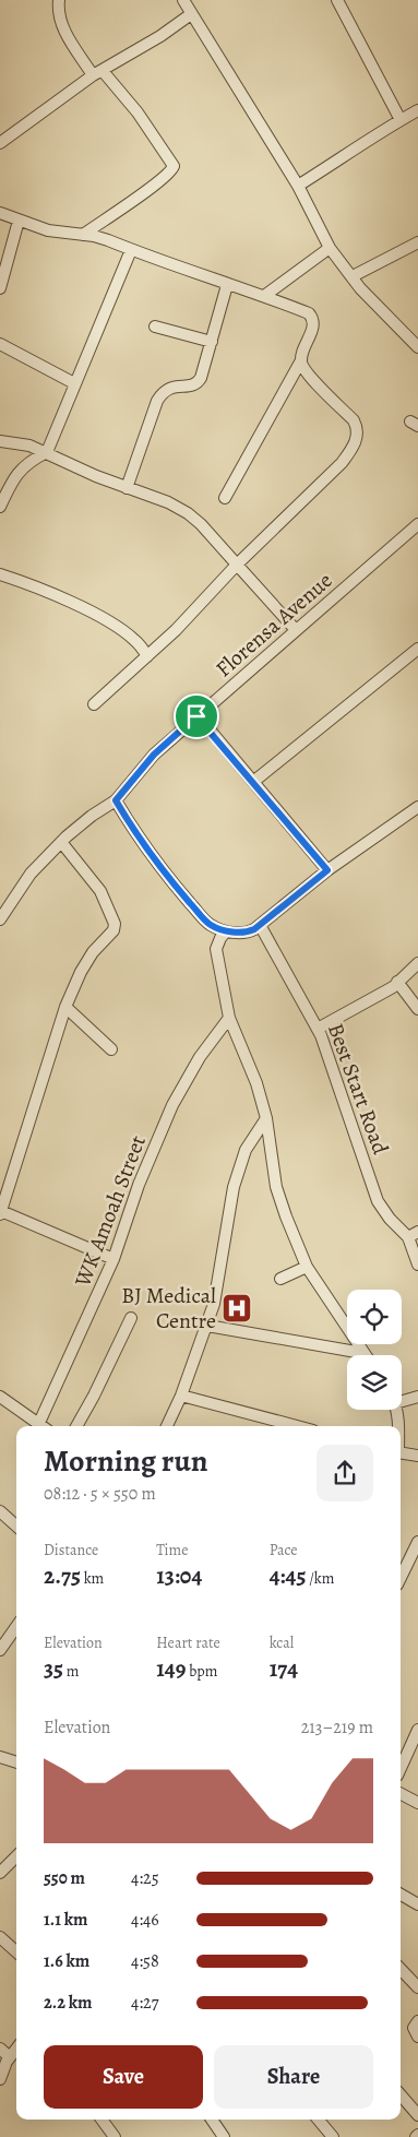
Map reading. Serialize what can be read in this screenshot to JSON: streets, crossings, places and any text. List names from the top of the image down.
{
  "streets": {
    "street": ["Florensa Avenue", "Best Start Road", "WK Amoah Street"]
  },
  "places": {
    "hospital": ["BJ Medical Centre"]
  },
  "page": {
    "heading": ["Morning run", "08:12 · 5 × 550 m"],
    "stats": [
      ["Distance", "2.75 km"],
      ["Time", "13:04"],
      ["Pace", "4:45 /km"],
      ["Elevation", "35 m"],
      ["Heart rate", "149 bpm"],
      ["kcal", "174"]
    ],
    "chart": ["Elevation", "213–219 m"],
    "list": [
      {
        "name": "550 m",
        "note": "4:25"
      },
      {
        "name": "1.1 km",
        "note": "4:46"
      },
      {
        "name": "1.6 km",
        "note": "4:58"
      },
      {
        "name": "2.2 km",
        "note": "4:27"
      }
    ],
    "buttons": ["Save", "Share"]
  }
}
